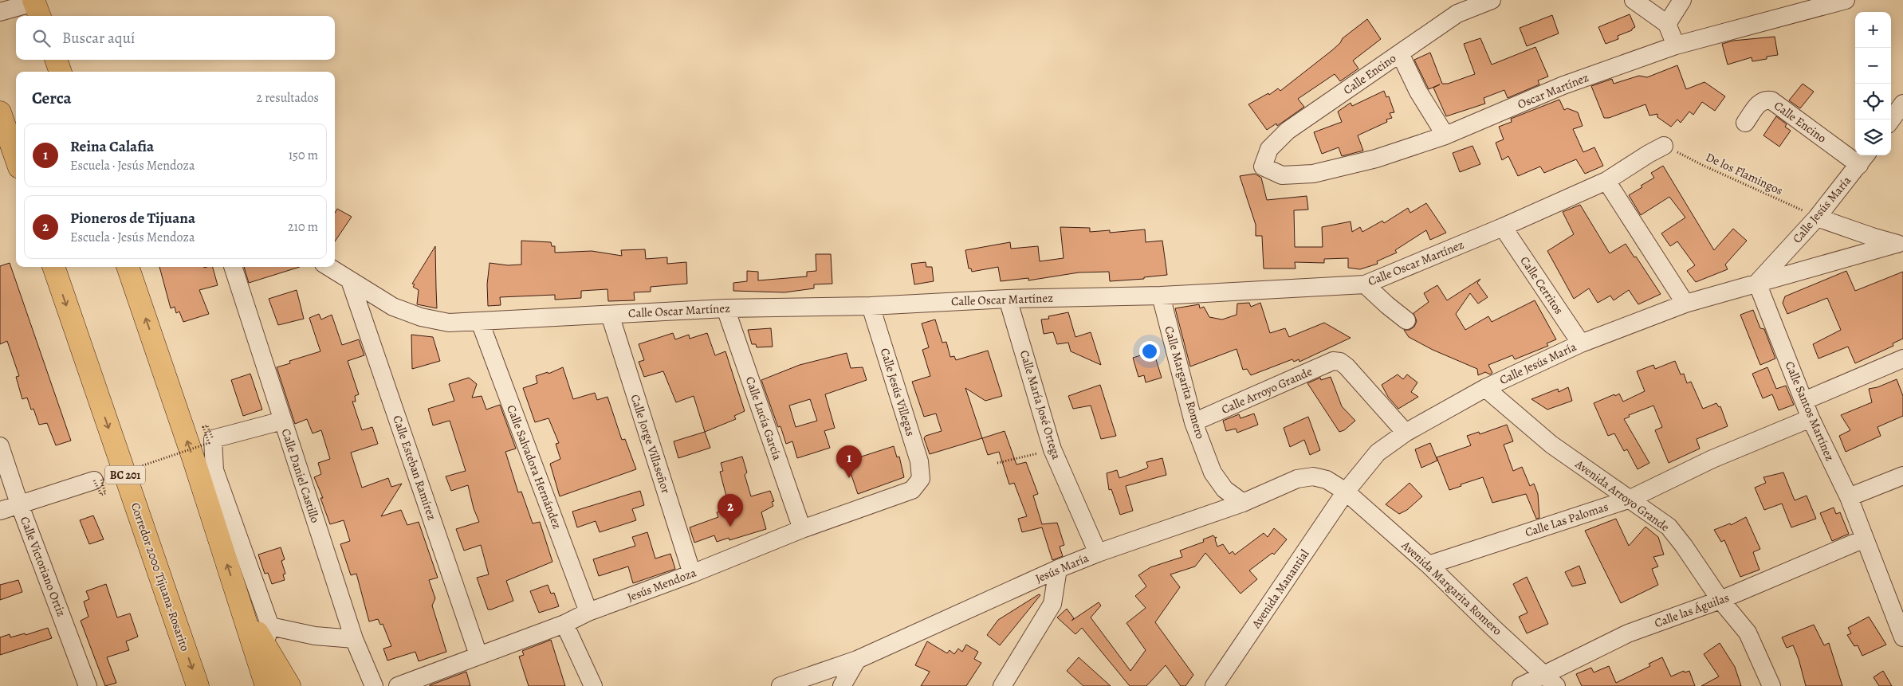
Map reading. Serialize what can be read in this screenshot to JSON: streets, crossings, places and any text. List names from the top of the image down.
{
  "streets": {
    "highway": ["BC 201", "Corredor 2000 Tijuana-Rosarito"],
    "street": [
      "Calle Encino",
      "Oscar Martínez",
      "Calle Jesús María",
      "Calle Oscar Martínez",
      "Calle Cerritos",
      "Calle Margarita Romero",
      "Calle Arroyo Grande",
      "Calle Jesús Villegas",
      "Calle María José Ortega",
      "Calle Santos Martínez",
      "Calle Lucía García",
      "Calle Jorge Villaseñor",
      "Calle Salvadora Hernández",
      "Calle Esteban Ramírez",
      "Calle Daniel Castillo",
      "Avenida Arroyo Grande",
      "Calle Las Palomas",
      "Calle Victoriano Ortiz",
      "Jesús María",
      "Jesús Mendoza",
      "Avenida Margarita Romero",
      "Avenida Manantial",
      "Calle las Águilas"
    ],
    "path": ["De los Flamingos"]
  },
  "crossings": [
    ["Calle Encino", "Oscar Martínez"],
    ["Calle Encino", "Calle Jesús María"],
    ["De los Flamingos", "Calle Jesús María"],
    ["De los Flamingos", "Calle Oscar Martínez"],
    ["Calle Jesús María", "Calle Cerritos"],
    ["Calle Jesús María", "Calle Arroyo Grande"],
    ["Calle Jesús María", "Calle Santos Martínez"],
    ["Calle Jesús María", "Avenida Arroyo Grande"],
    ["Calle Jesús María", "Jesús María"],
    ["Calle Jesús María", "Avenida Margarita Romero"],
    ["Calle Jesús María", "Avenida Manantial"],
    ["Calle Oscar Martínez", "Calle Cerritos"],
    ["Calle Oscar Martínez", "Calle Margarita Romero"],
    ["Calle Oscar Martínez", "Calle Jesús Villegas"],
    ["Calle Oscar Martínez", "Calle María José Ortega"],
    ["Calle Oscar Martínez", "Calle Lucía García"],
    ["Calle Oscar Martínez", "Calle Jorge Villaseñor"],
    ["Calle Oscar Martínez", "Calle Salvadora Hernández"],
    ["Calle Oscar Martínez", "Calle Esteban Ramírez"],
    ["Calle Margarita Romero", "Calle Arroyo Grande"],
    ["Calle Margarita Romero", "Jesús María"],
    ["Calle Jesús Villegas", "Jesús Mendoza"],
    ["Calle María José Ortega", "Jesús María"],
    ["Calle Santos Martínez", "Calle Las Palomas"],
    ["Calle Santos Martínez", "Calle las Águilas"],
    ["Calle Lucía García", "Jesús Mendoza"],
    ["Calle Jorge Villaseñor", "Jesús Mendoza"],
    ["Calle Salvadora Hernández", "Jesús Mendoza"],
    ["Calle Esteban Ramírez", "Jesús Mendoza"],
    ["Avenida Arroyo Grande", "Calle Las Palomas"],
    ["Avenida Arroyo Grande", "Calle las Águilas"],
    ["Calle Las Palomas", "Avenida Margarita Romero"],
    ["Jesús María", "Avenida Margarita Romero"],
    ["Jesús María", "Avenida Manantial"],
    ["Avenida Margarita Romero", "Avenida Manantial"],
    ["Avenida Margarita Romero", "Calle las Águilas"]
  ],
  "page": {
    "map_buttons": ["+", "−"],
    "search": "Buscar aquí",
    "heading": ["Cerca", "2 resultados"],
    "list": [
      {
        "mark": "1",
        "name": "Reina Calafia",
        "note": "Escuela · Jesús Mendoza",
        "value": "150 m"
      },
      {
        "mark": "2",
        "name": "Pioneros de Tijuana",
        "note": "Escuela · Jesús Mendoza",
        "value": "210 m"
      }
    ],
    "pins": ["1", "2"]
  }
}
